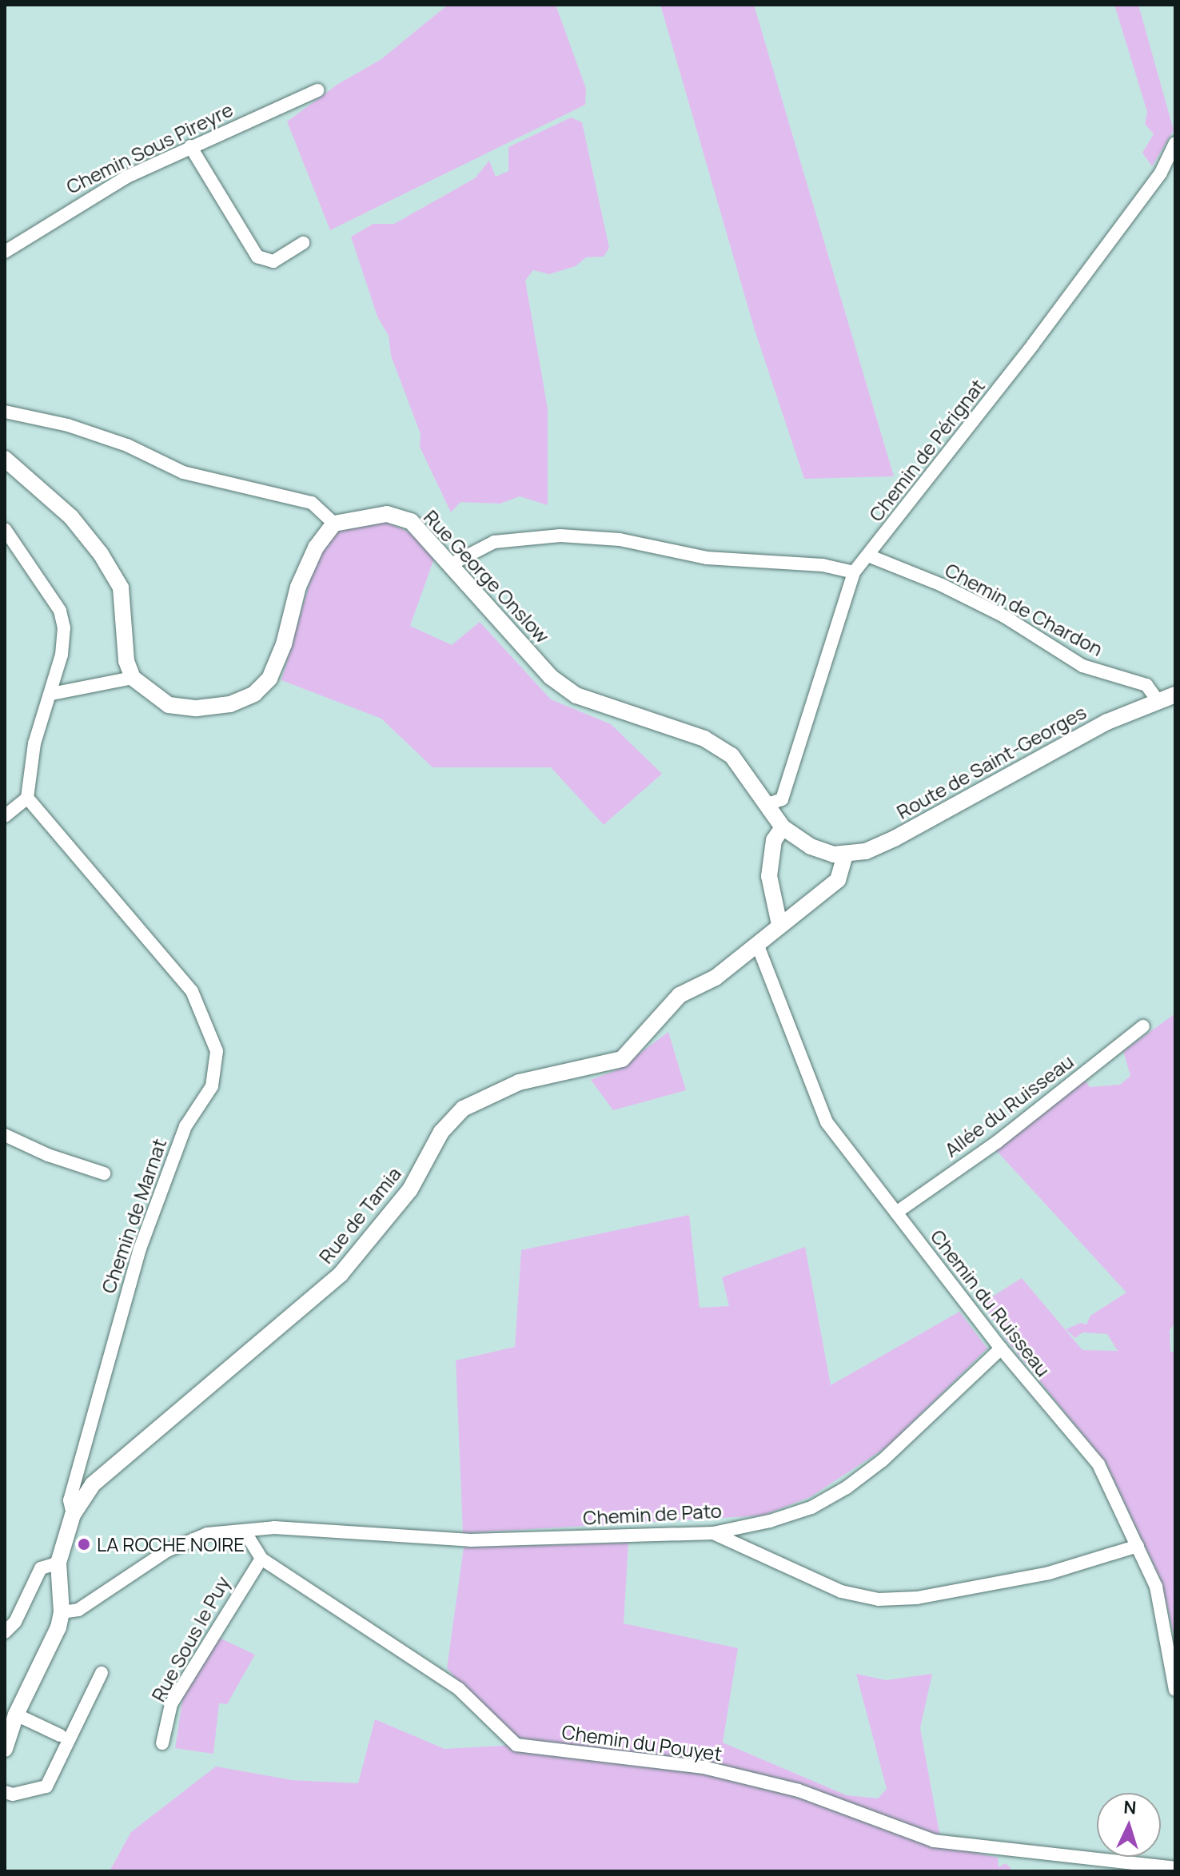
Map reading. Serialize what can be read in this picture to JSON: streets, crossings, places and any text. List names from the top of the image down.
{
  "streets": {
    "street": [
      "Chemin Sous Pireyre",
      "Chemin de Pérignat",
      "Rue George Onslow",
      "Chemin de Chardon",
      "Route de Saint-Georges",
      "Allée du Ruisseau",
      "Rue de Tamia",
      "Chemin de Marnat",
      "Chemin du Ruisseau",
      "Chemin de Pato",
      "Rue Sous le Puy",
      "Chemin du Pouyet"
    ]
  },
  "crossings": [
    ["Chemin de Pérignat", "Rue George Onslow"],
    ["Chemin de Pérignat", "Chemin de Chardon"],
    ["Chemin de Chardon", "Route de Saint-Georges"],
    ["Route de Saint-Georges", "Rue de Tamia"],
    ["Allée du Ruisseau", "Chemin du Ruisseau"],
    ["Rue de Tamia", "Chemin de Marnat"],
    ["Rue de Tamia", "Chemin du Ruisseau"],
    ["Rue de Tamia", "Chemin de Pato"],
    ["Chemin du Ruisseau", "Chemin de Pato"],
    ["Chemin de Pato", "Chemin du Pouyet"],
    ["Rue Sous le Puy", "Chemin du Pouyet"]
  ],
  "places": ["LA ROCHE NOIRE"],
  "north": "top"
}
